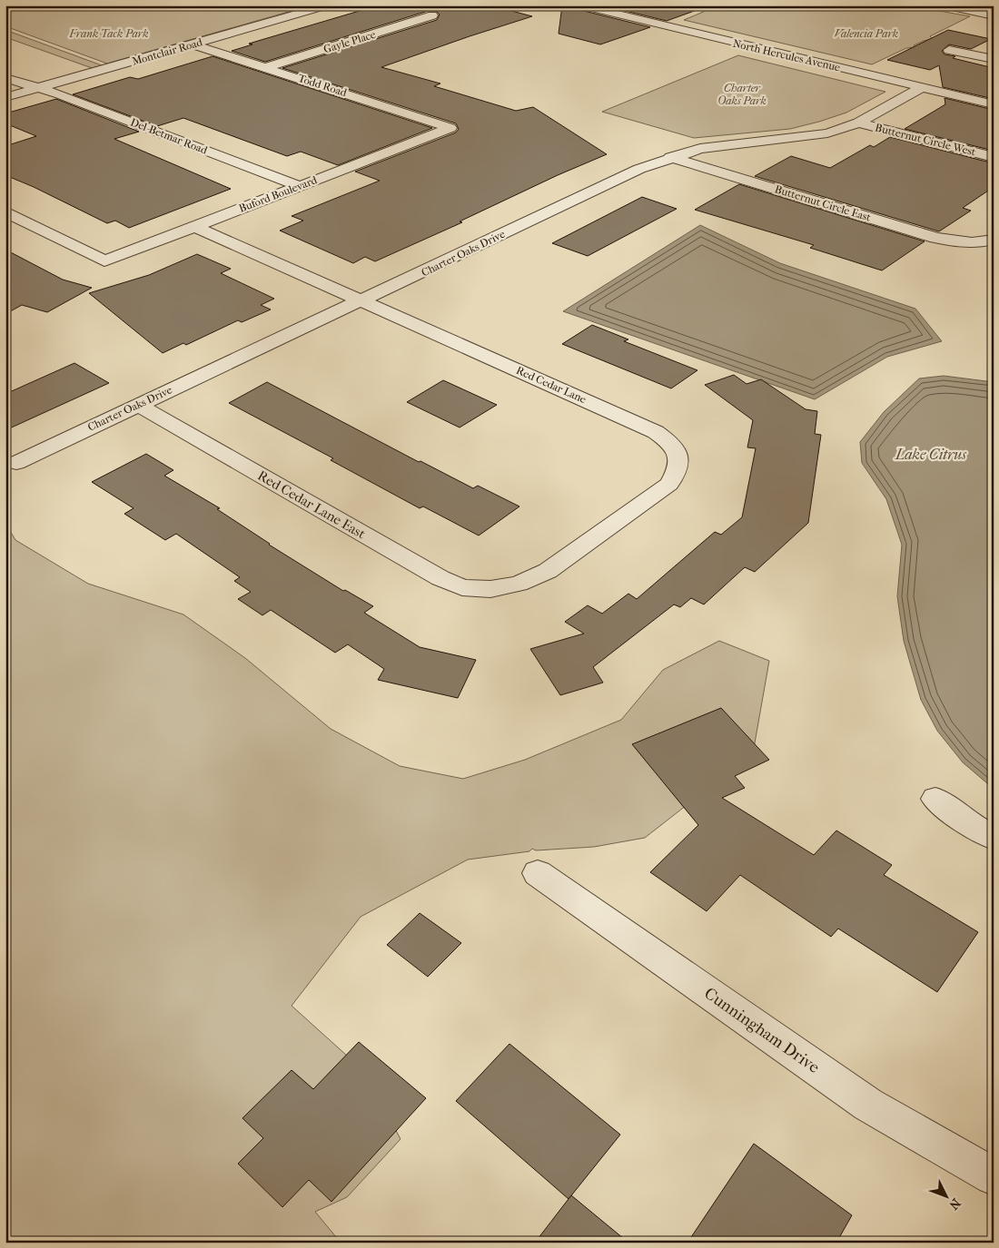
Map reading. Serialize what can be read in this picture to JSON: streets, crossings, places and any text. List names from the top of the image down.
{
  "streets": {
    "street": [
      "Gayle Place",
      "Montclair Road",
      "North Hercules Avenue",
      "Todd Road",
      "Del-Betmar Road",
      "Butternut Circle West",
      "Buford Boulevard",
      "Butternut Circle East",
      "Charter Oaks Drive",
      "Red Cedar Lane",
      "Red Cedar Lane East",
      "Cunningham Drive"
    ]
  },
  "crossings": [
    ["Gayle Place", "Todd Road"],
    ["Montclair Road", "Todd Road"],
    ["Montclair Road", "Del-Betmar Road"],
    ["North Hercules Avenue", "Charter Oaks Drive"],
    ["Todd Road", "Buford Boulevard"],
    ["Del-Betmar Road", "Buford Boulevard"],
    ["Butternut Circle West", "Charter Oaks Drive"],
    ["Buford Boulevard", "Red Cedar Lane"],
    ["Butternut Circle East", "Charter Oaks Drive"],
    ["Charter Oaks Drive", "Red Cedar Lane"],
    ["Charter Oaks Drive", "Red Cedar Lane East"],
    ["Red Cedar Lane", "Red Cedar Lane East"]
  ],
  "water": ["Lake Citrus"],
  "parks": ["Frank Tack Park", "Valencia Park", "Charter Oaks Park"],
  "north": "bottom right"
}
